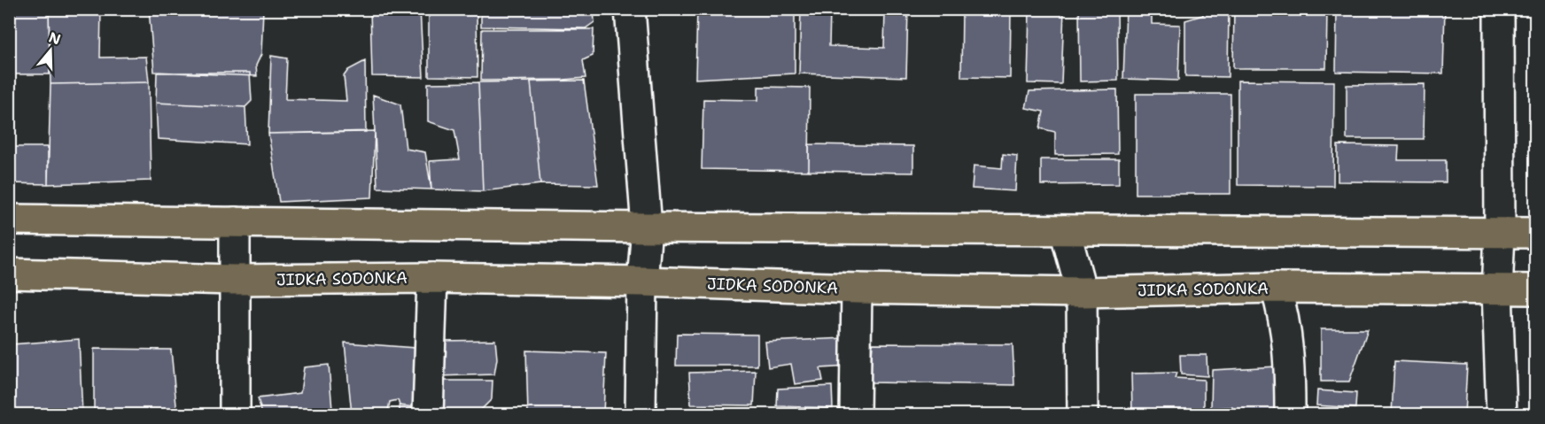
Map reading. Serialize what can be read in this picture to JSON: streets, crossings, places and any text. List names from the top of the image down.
{
  "streets": {
    "main road": ["JIDKA SODONKA"]
  },
  "north": "top"
}
